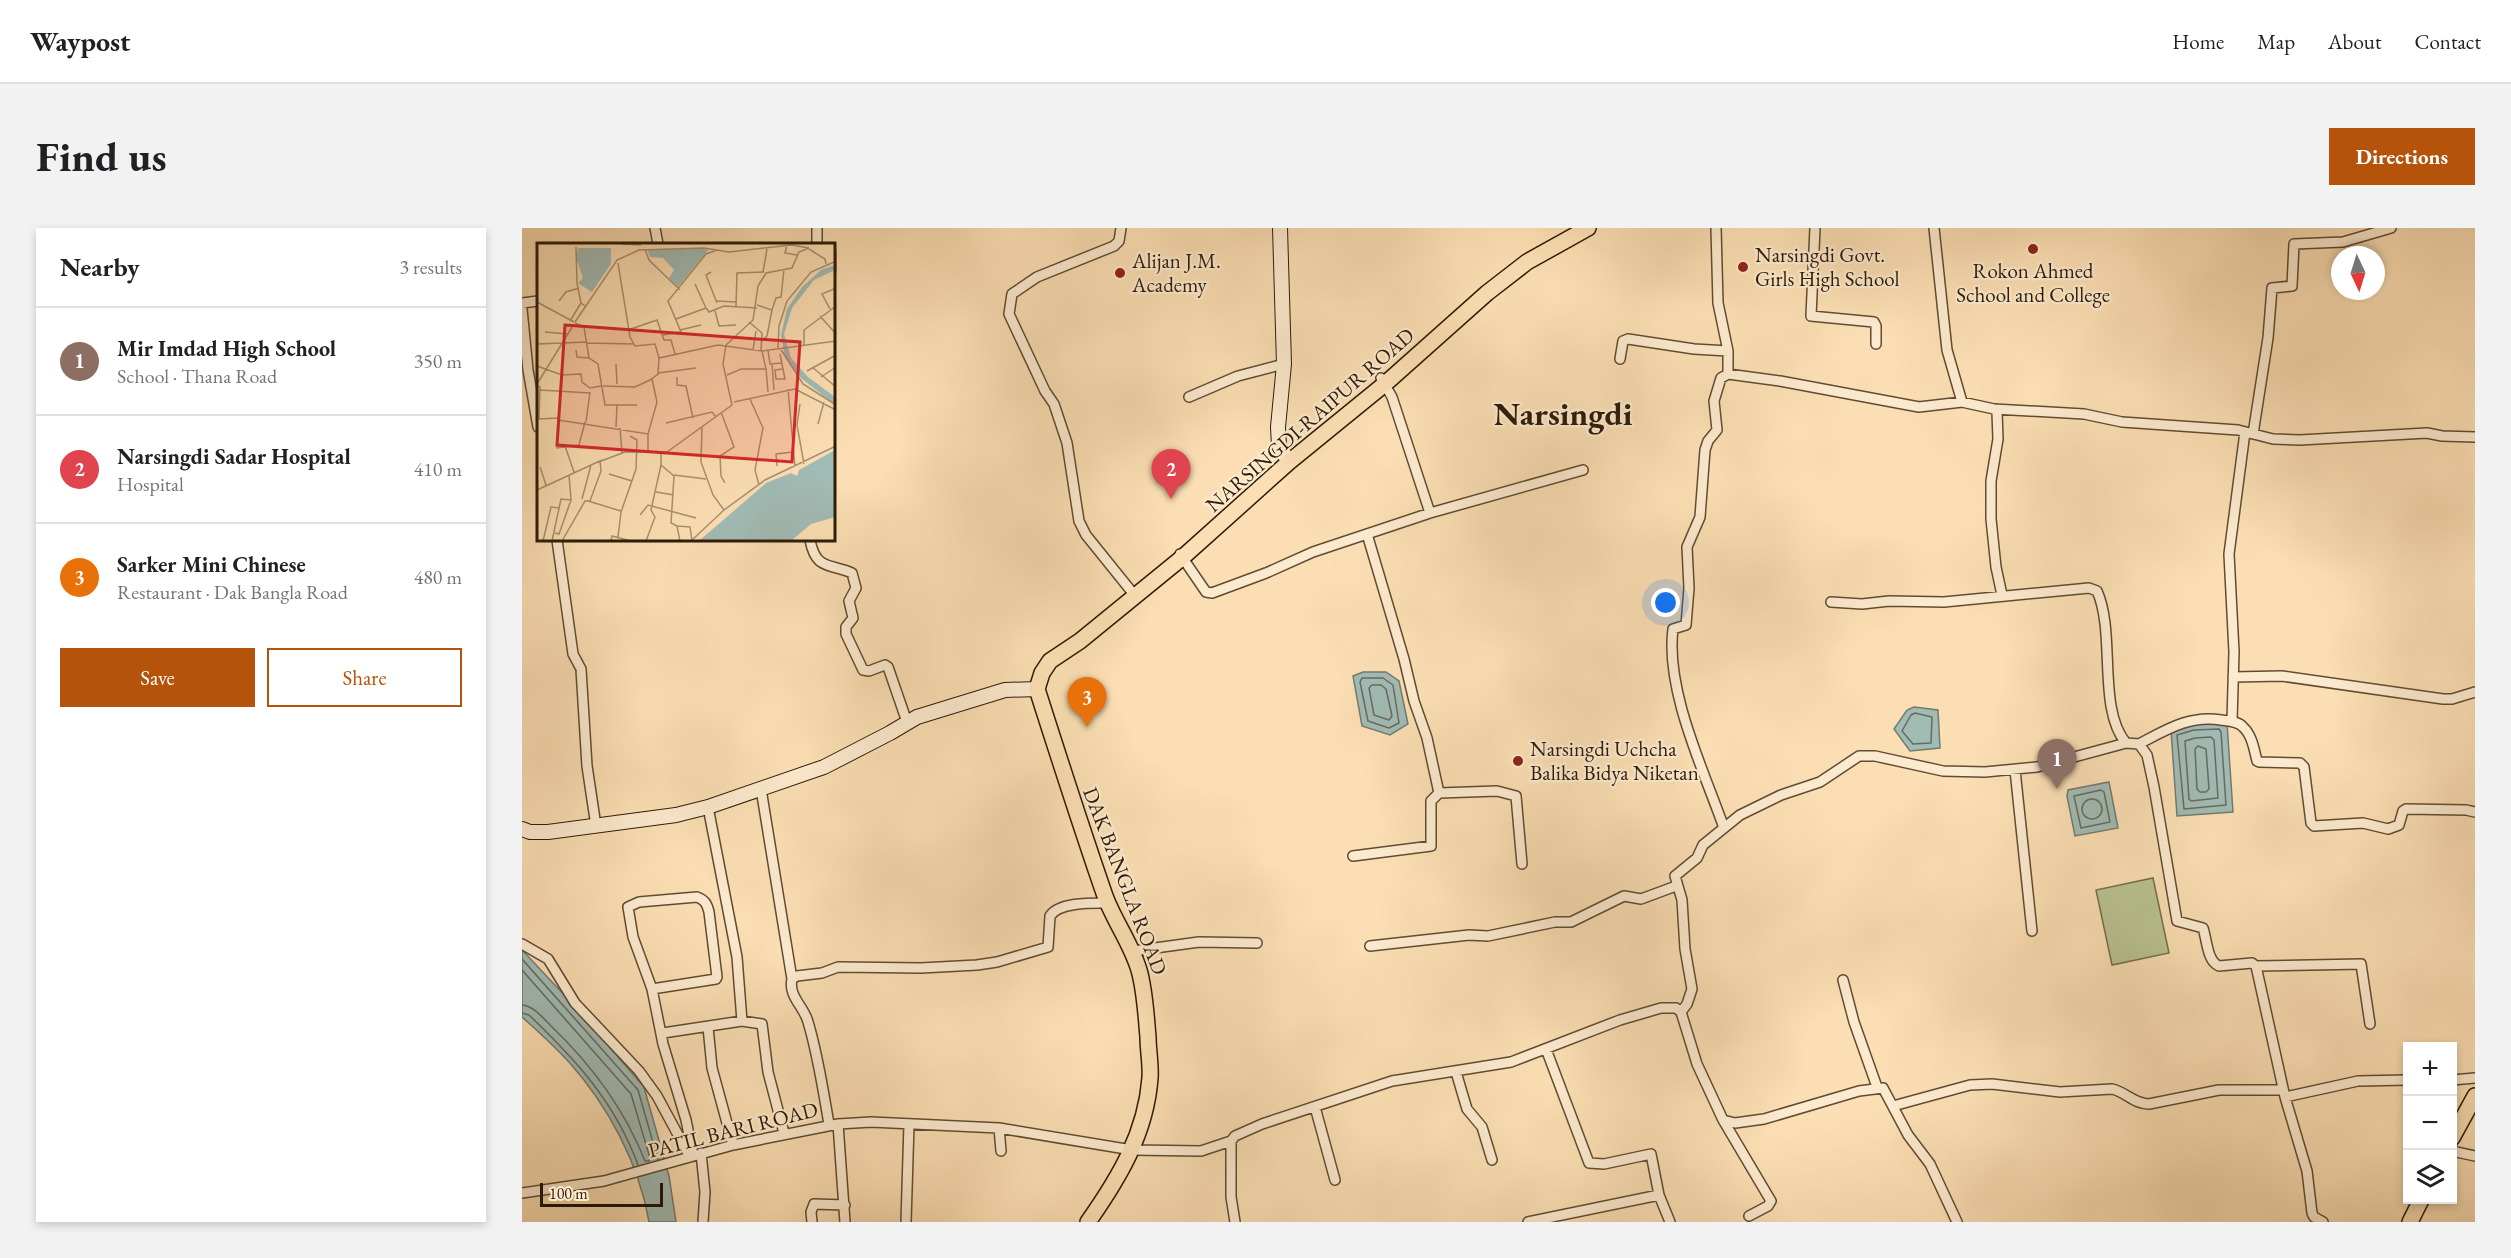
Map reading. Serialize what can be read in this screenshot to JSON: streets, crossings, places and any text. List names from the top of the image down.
{
  "streets": {
    "main road": ["NARSINGDI-RAIPUR ROAD", "DAK BANGLA ROAD"],
    "street": ["PATIL BARI ROAD"]
  },
  "crossings": [
    ["NARSINGDI-RAIPUR ROAD", "DAK BANGLA ROAD"],
    ["DAK BANGLA ROAD", "PATIL BARI ROAD"]
  ],
  "districts": ["Narsingdi"],
  "places": [
    "Rokon Ahmed School and College",
    "Narsingdi Govt. Girls High School",
    "Alijan J.M. Academy",
    "Narsingdi Uchcha Balika Bidya Niketan"
  ],
  "scale_bar": "100 m",
  "north": "bottom",
  "page": {
    "header": "Waypost",
    "nav": [
      "Home",
      "Map",
      "About",
      "Contact"
    ],
    "buttons": [
      "Directions",
      ["Save", "Share"]
    ],
    "title": "Find us",
    "heading": ["Nearby", "3 results"],
    "list": [
      {
        "mark": "1",
        "name": "Mir Imdad High School",
        "note": "School · Thana Road",
        "value": "350 m"
      },
      {
        "mark": "2",
        "name": "Narsingdi Sadar Hospital",
        "note": "Hospital",
        "value": "410 m"
      },
      {
        "mark": "3",
        "name": "Sarker Mini Chinese",
        "note": "Restaurant · Dak Bangla Road",
        "value": "480 m"
      }
    ],
    "pins": ["2", "3", "1"],
    "map_buttons": ["+", "−"],
    "scale": "100 m"
  }
}
